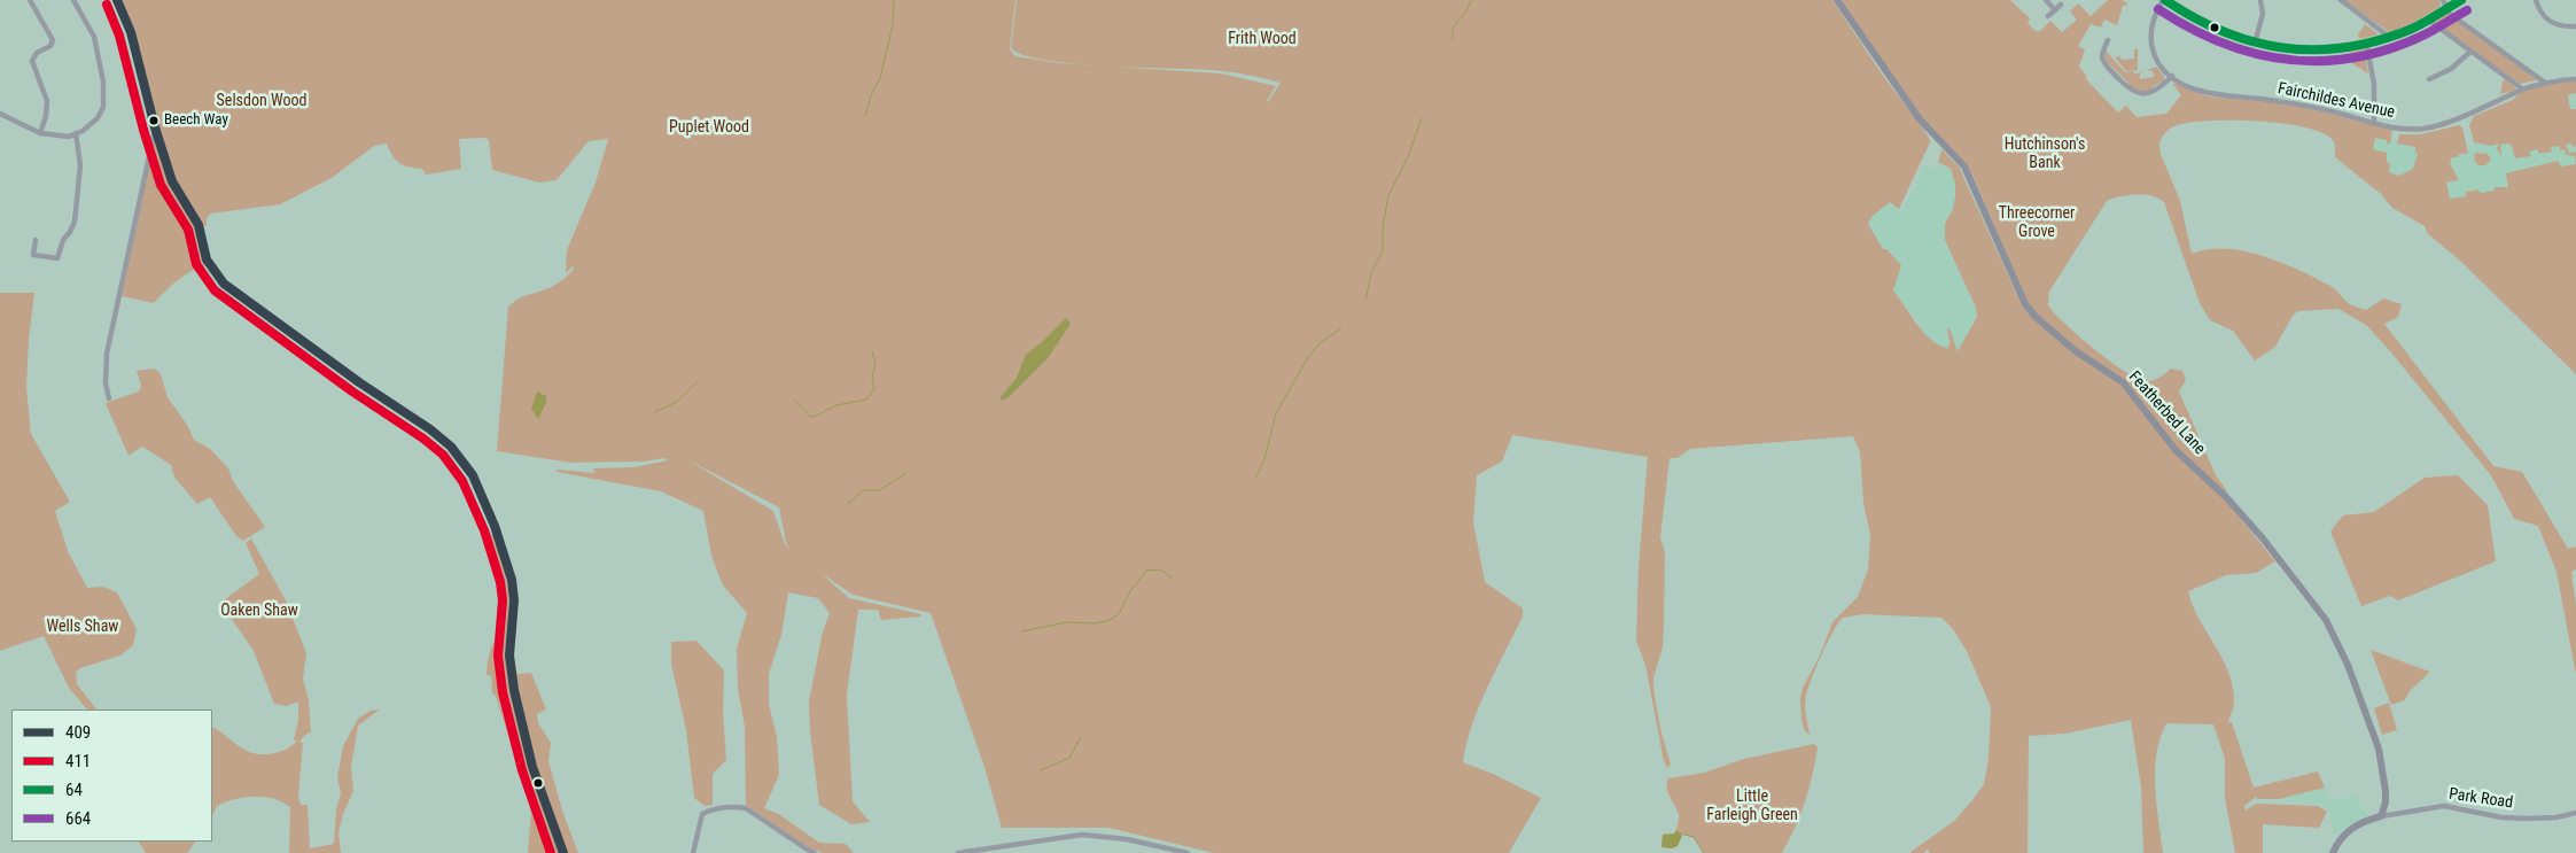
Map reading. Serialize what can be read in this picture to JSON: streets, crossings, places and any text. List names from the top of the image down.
{
  "streets": {
    "street": ["Fairchildes Avenue", "Featherbed Lane", "Park Road"]
  },
  "crossings": [
    ["Featherbed Lane", "Park Road"]
  ],
  "parks": [
    "Frith Wood",
    "Selsdon Wood",
    "Puplet Wood",
    "Hutchinson's Bank",
    "Threecorner Grove",
    "Oaken Shaw",
    "Wells Shaw",
    "Little Farleigh Green"
  ],
  "places": ["Beech Way"],
  "lines": [
    "transit line 409",
    "transit line 64",
    "transit line 411",
    "transit line 664"
  ],
  "legend": [
    "409",
    "411",
    "64",
    "664"
  ]
}
